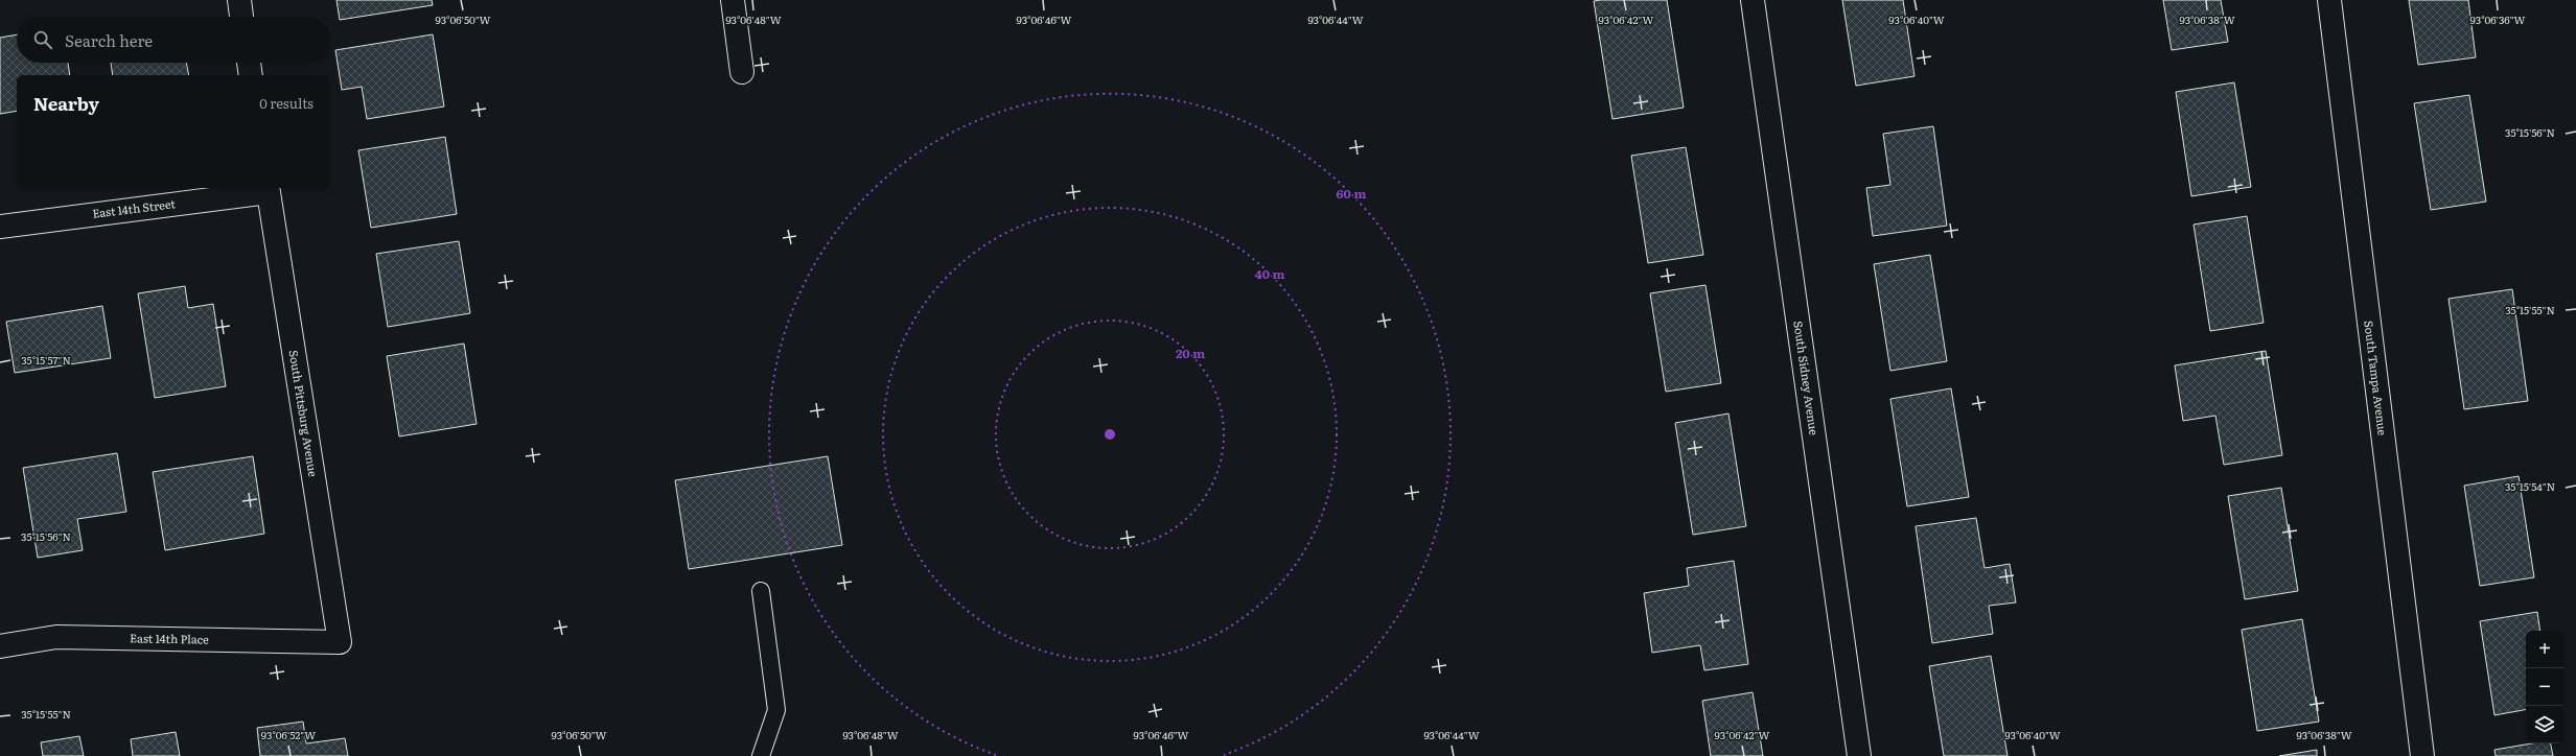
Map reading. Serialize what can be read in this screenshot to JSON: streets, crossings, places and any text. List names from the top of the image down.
{
  "streets": {
    "street": [
      "East 14th Street",
      "South Sidney Avenue",
      "South Tampa Avenue",
      "South Pittsburg Avenue",
      "East 14th Place"
    ]
  },
  "crossings": [
    ["East 14th Street", "South Pittsburg Avenue"],
    ["South Pittsburg Avenue", "East 14th Place"]
  ],
  "page": {
    "search": "Search here",
    "heading": ["Nearby", "0 results"],
    "map_buttons": ["+", "−"]
  },
  "coordinates": [
    "93°06'50\"W",
    "93°06'48\"W",
    "93°06'46\"W",
    "93°06'44\"W",
    "93°06'42\"W",
    "93°06'40\"W",
    "93°06'38\"W",
    "93°06'36\"W",
    "35°15'56\"N",
    "35°15'55\"N",
    "35°15'57\"N",
    "35°15'54\"N",
    "93°06'52\"W"
  ],
  "rings": ["60 m", "40 m", "20 m"]
}
